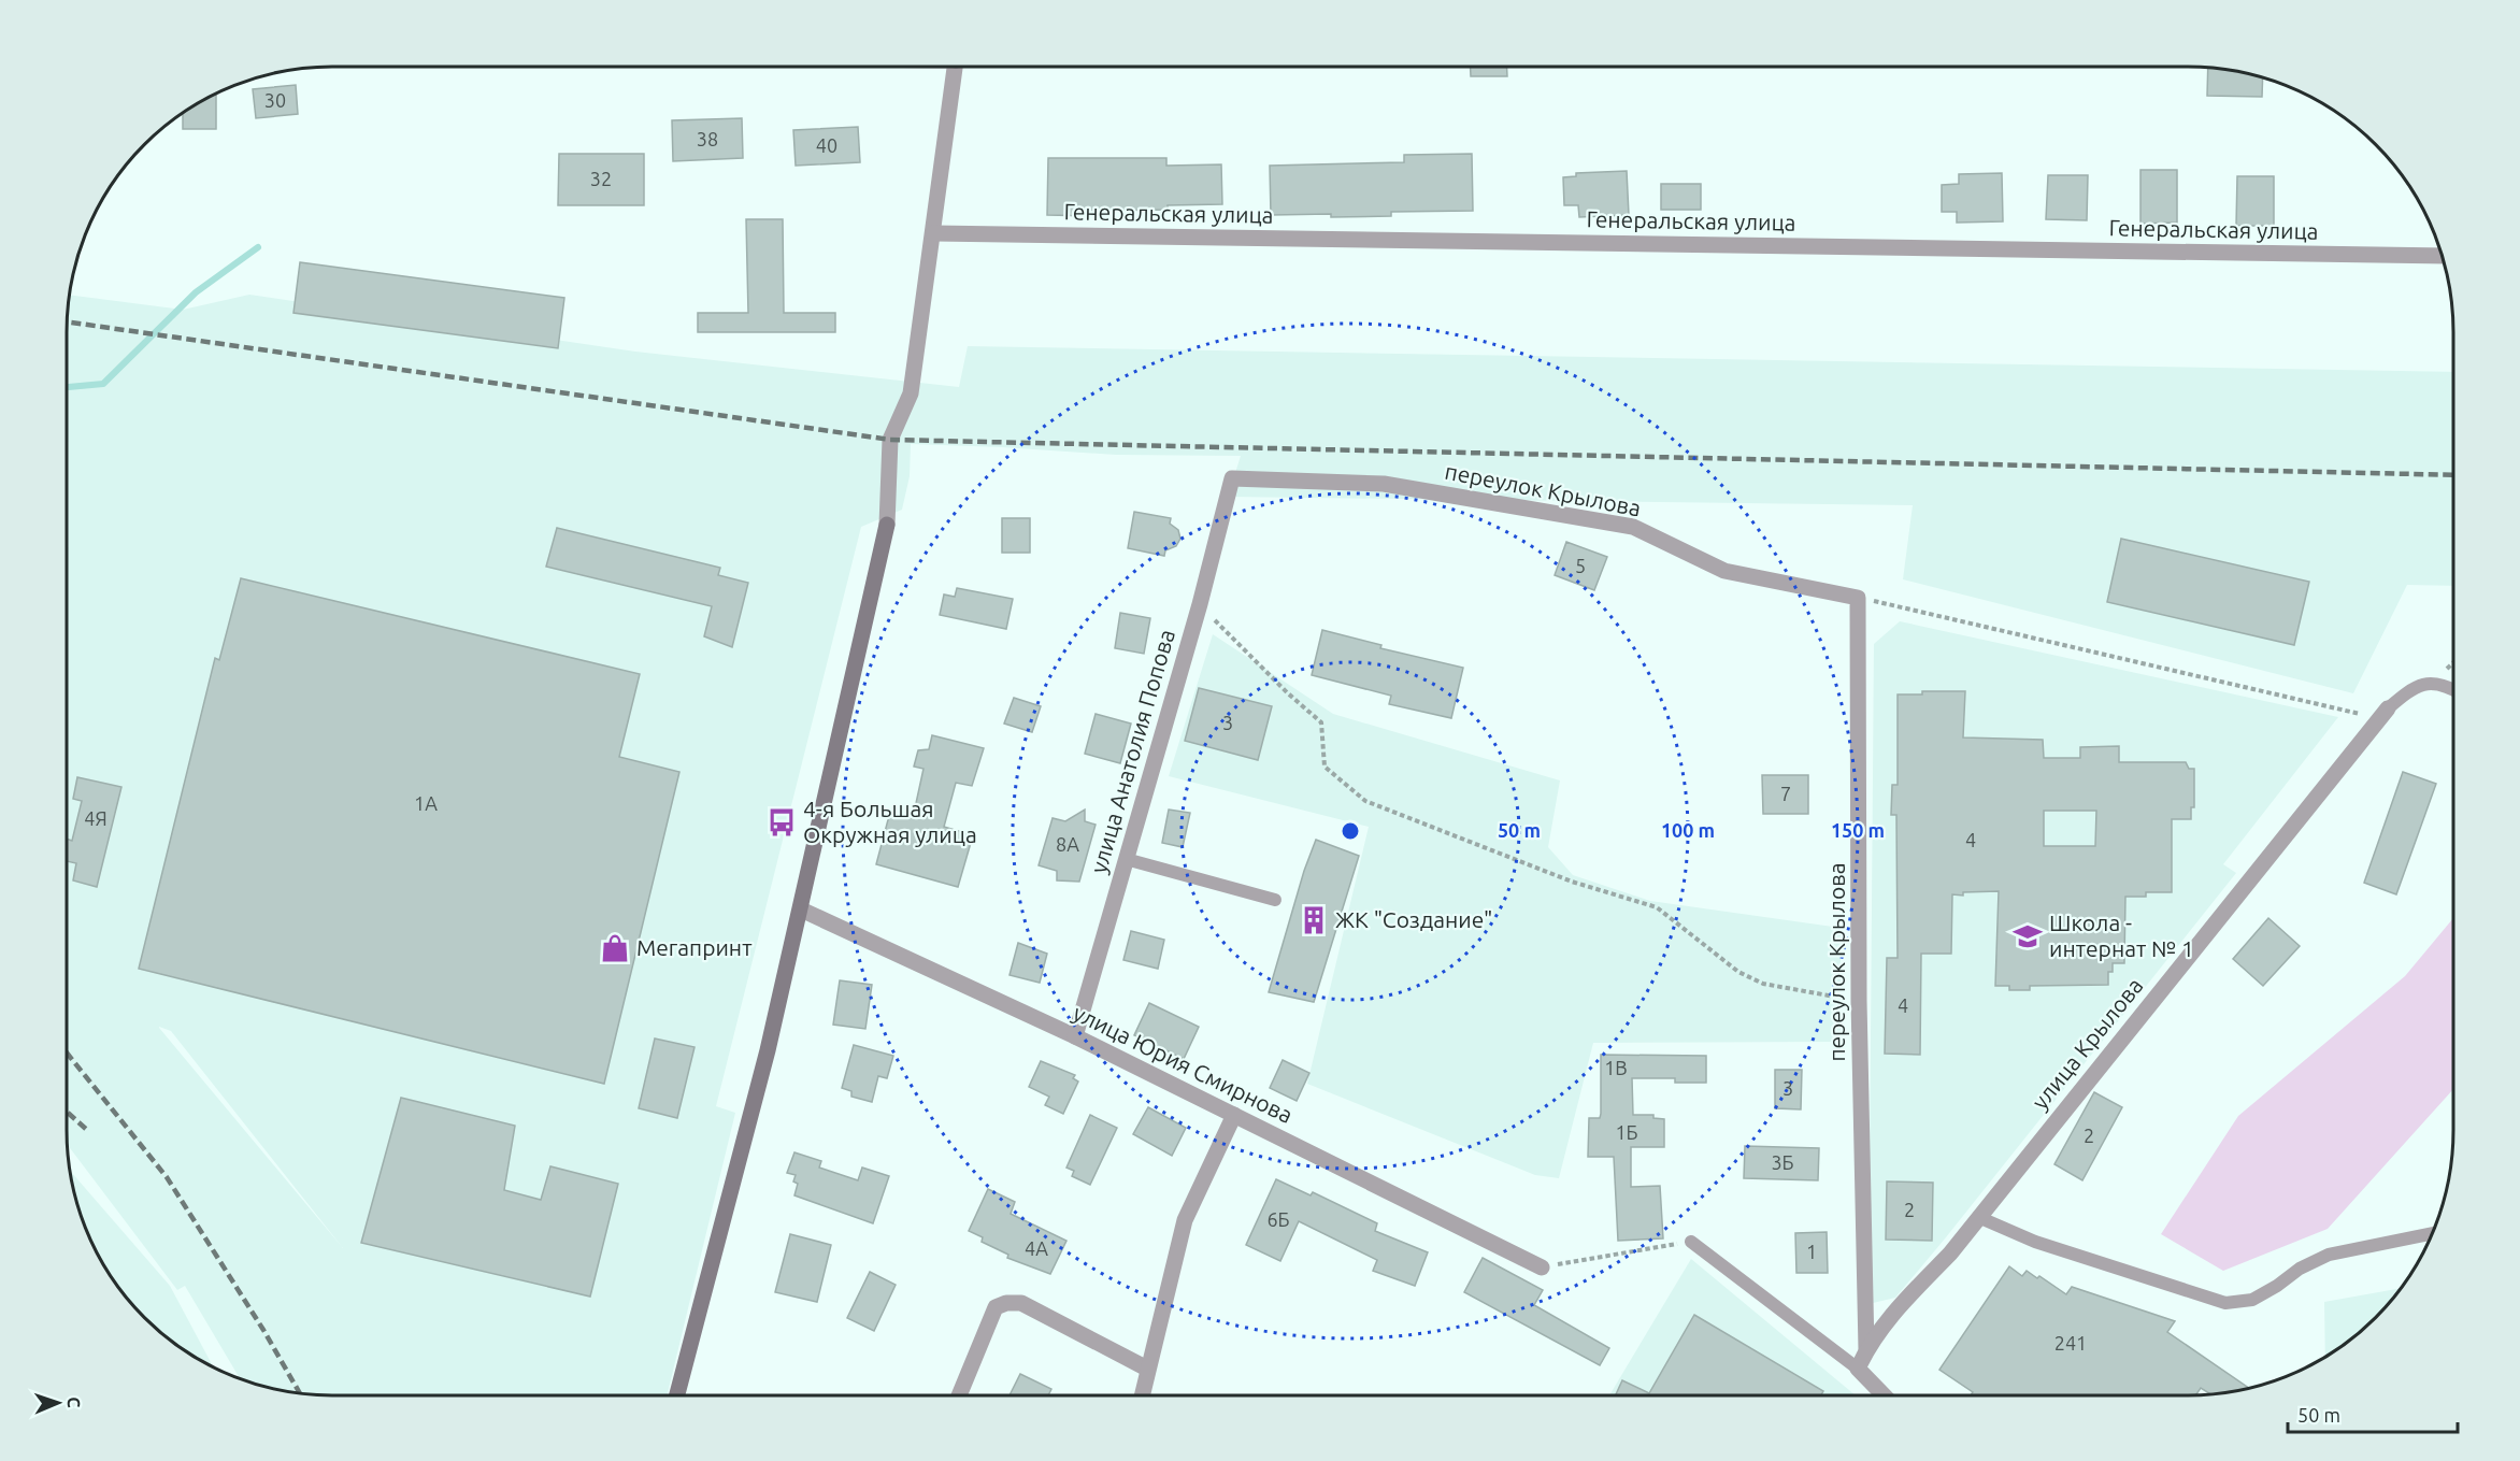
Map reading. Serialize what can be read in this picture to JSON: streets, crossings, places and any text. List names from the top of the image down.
{
  "streets": {
    "street": [
      "Генеральская улица",
      "переулок Крылова",
      "улица Анатолия Попова",
      "улица Крылова",
      "улица Юрия Смирнова"
    ]
  },
  "crossings": [
    ["переулок Крылова", "улица Анатолия Попова"],
    ["переулок Крылова", "улица Крылова"],
    ["улица Анатолия Попова", "улица Юрия Смирнова"]
  ],
  "places": {
    "bus stop": ["4-я Большая Окружная улица"],
    "building": ["ЖК \"Создание\""],
    "school or university": ["Школа - интернат № 1"],
    "shop": ["Мегапринт"]
  },
  "house_numbers": [
    "30",
    "38",
    "40",
    "32",
    "5",
    "3",
    "7",
    "1А",
    "4Я",
    "4",
    "8А",
    "4",
    "1В",
    "3",
    "1Б",
    "2",
    "3Б",
    "2",
    "6Б",
    "4А",
    "1",
    "241"
  ],
  "scale_bar": "50 m",
  "north": "right",
  "rings": ["50 m", "100 m", "150 m"]
}
